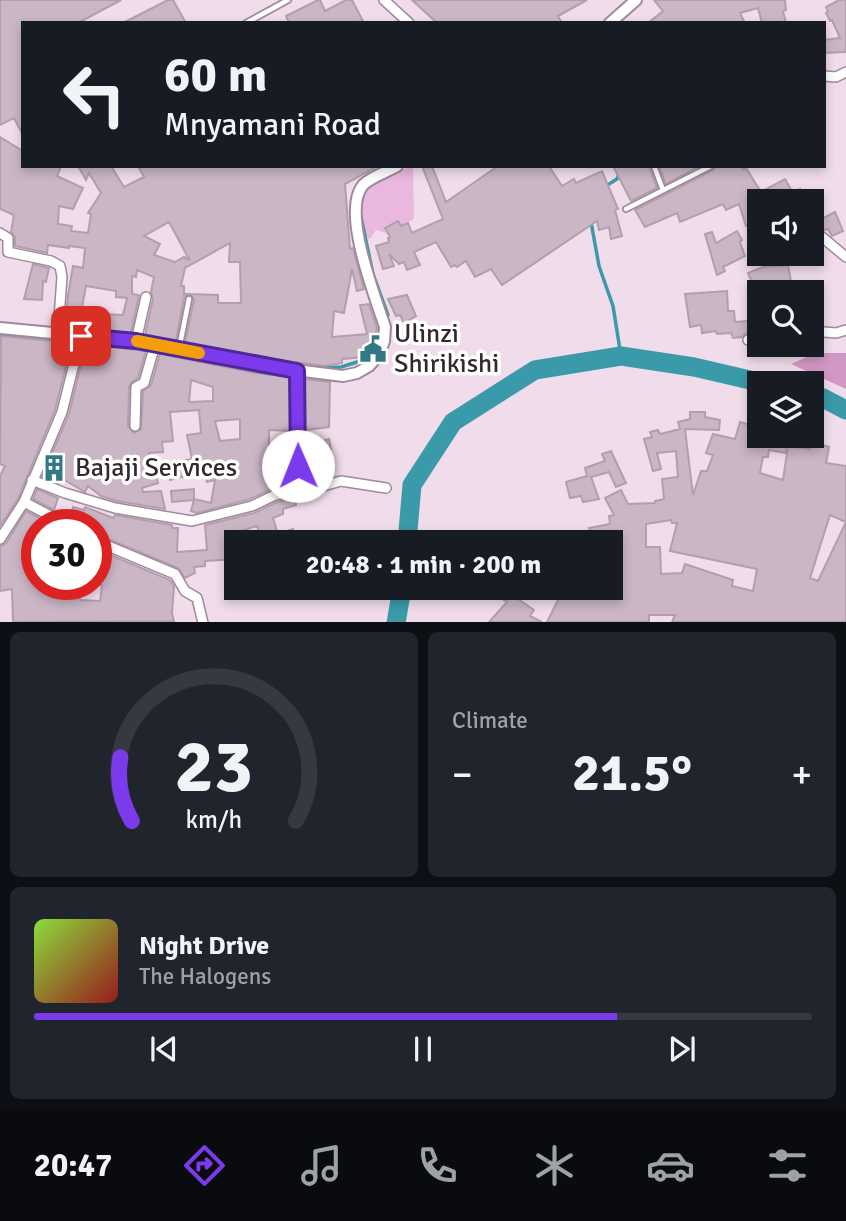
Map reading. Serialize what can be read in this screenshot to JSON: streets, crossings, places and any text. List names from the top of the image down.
{
  "places": {
    "public building": ["Ulinzi Shirikishi"],
    "building": ["Bajaji Services"]
  },
  "page": {
    "turn": ["60 m", "Mnyamani Road"],
    "limit": "30",
    "trip": "20:48 · 1 min · 200 m",
    "tile": "Climate",
    "heat": ["−", "21.5°", "+"],
    "song": ["Night Drive", "The Halogens"],
    "tabs": "20:47",
    "gauge": ["23", "km/h"]
  }
}
